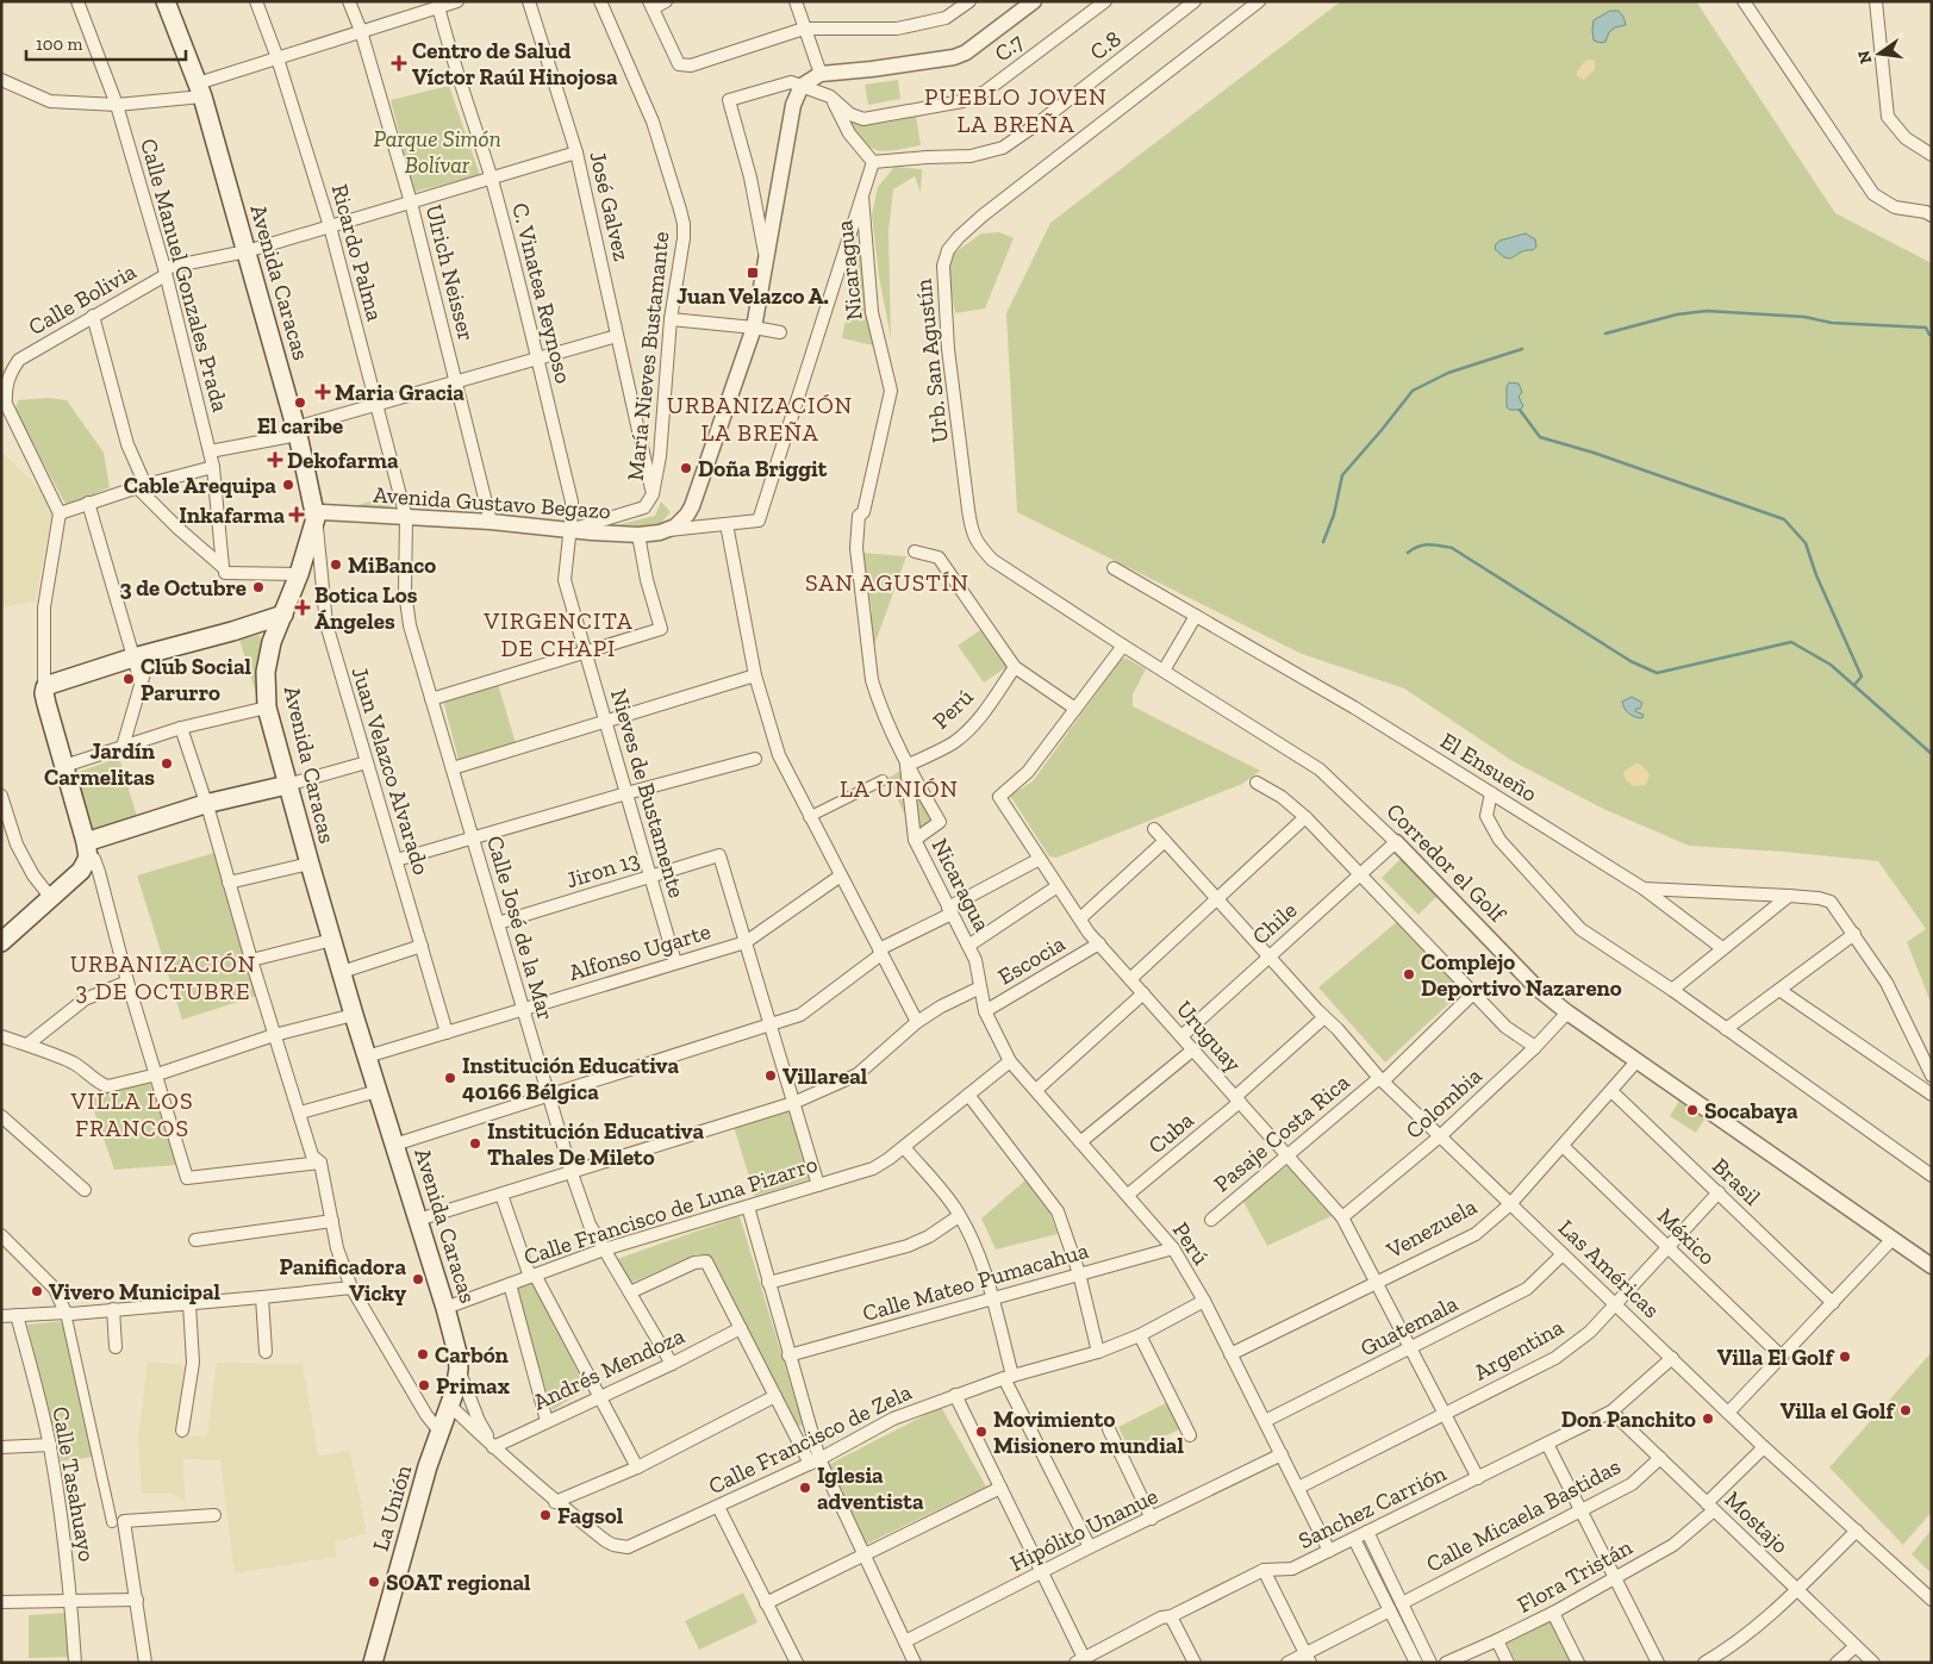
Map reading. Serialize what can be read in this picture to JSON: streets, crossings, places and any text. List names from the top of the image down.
{
  "streets": {
    "main road": ["Avenida Caracas", "La Unión"],
    "street": [
      "C.8",
      "C.7",
      "José Galvez",
      "Ricardo Palma",
      "Nicaragua",
      "Ulrich Neisser",
      "Calle Manuel Gonzales Prada",
      "C. Vinatea Reynoso",
      "Calle Bolivia",
      "María Nieves Bustamante",
      "Urb. San Agustín",
      "Avenida Gustavo Begazo",
      "Perú",
      "El Ensueño",
      "Juan Velazco Alvarado",
      "Nieves de Bustamente",
      "Corredor el Golf",
      "Jiron 13",
      "Chile",
      "Calle José de la Mar",
      "Alfonso Ugarte",
      "Escocia",
      "Uruguay",
      "Colombia",
      "Cuba",
      "Pasaje Costa Rica",
      "Brasil",
      "Calle Francisco de Luna Pizarro",
      "Venezuela",
      "México",
      "Las Américas",
      "Calle Mateo Pumacahua",
      "Guatemala",
      "Argentina",
      "Andrés Mendoza",
      "Calle Francisco de Zela",
      "Calle Tasahuayo",
      "Sanchez Carrión",
      "Calle Micaela Bastidas",
      "Mostajo",
      "Hipólito Unanue",
      "Flora Tristán"
    ]
  },
  "crossings": [
    ["José Galvez", "Calle Bolivia"],
    ["José Galvez", "María Nieves Bustamante"],
    ["Ricardo Palma", "Calle Bolivia"],
    ["Ricardo Palma", "Avenida Gustavo Begazo"],
    ["Ricardo Palma", "Calle José de la Mar"],
    ["Nicaragua", "Perú"],
    ["Ulrich Neisser", "Calle Bolivia"],
    ["Ulrich Neisser", "Avenida Gustavo Begazo"],
    ["Calle Manuel Gonzales Prada", "Calle Bolivia"],
    ["Avenida Caracas", "Calle Bolivia"],
    ["Avenida Caracas", "Avenida Gustavo Begazo"],
    ["Avenida Caracas", "Juan Velazco Alvarado"],
    ["Avenida Caracas", "Alfonso Ugarte"],
    ["Avenida Caracas", "Calle Francisco de Luna Pizarro"],
    ["Avenida Caracas", "Calle Francisco de Zela"],
    ["Avenida Caracas", "La Unión"],
    ["C. Vinatea Reynoso", "Calle Bolivia"],
    ["C. Vinatea Reynoso", "María Nieves Bustamante"],
    ["C. Vinatea Reynoso", "Avenida Gustavo Begazo"],
    ["C. Vinatea Reynoso", "Nieves de Bustamente"],
    ["María Nieves Bustamante", "Avenida Gustavo Begazo"],
    ["María Nieves Bustamante", "Nieves de Bustamente"],
    ["Urb. San Agustín", "Corredor el Golf"],
    ["Urb. San Agustín", "Uruguay"],
    ["Avenida Gustavo Begazo", "Juan Velazco Alvarado"],
    ["Avenida Gustavo Begazo", "Nieves de Bustamente"],
    ["Avenida Gustavo Begazo", "Calle José de la Mar"],
    ["Perú", "Escocia"],
    ["Perú", "Cuba"],
    ["Perú", "Calle Francisco de Luna Pizarro"],
    ["Perú", "Venezuela"],
    ["Perú", "Calle Mateo Pumacahua"],
    ["Perú", "Guatemala"],
    ["Perú", "Argentina"],
    ["Perú", "Calle Francisco de Zela"],
    ["Perú", "Sanchez Carrión"],
    ["Perú", "Hipólito Unanue"],
    ["Juan Velazco Alvarado", "Alfonso Ugarte"],
    ["Nieves de Bustamente", "Jiron 13"],
    ["Nieves de Bustamente", "Alfonso Ugarte"],
    ["Corredor el Golf", "Chile"],
    ["Corredor el Golf", "Uruguay"],
    ["Corredor el Golf", "Colombia"],
    ["Corredor el Golf", "Venezuela"],
    ["Jiron 13", "Calle José de la Mar"],
    ["Jiron 13", "Alfonso Ugarte"],
    ["Chile", "Uruguay"],
    ["Chile", "Las Américas"],
    ["Calle José de la Mar", "Alfonso Ugarte"],
    ["Calle José de la Mar", "Calle Francisco de Luna Pizarro"],
    ["Calle José de la Mar", "Andrés Mendoza"],
    ["Escocia", "Uruguay"],
    ["Uruguay", "Colombia"],
    ["Uruguay", "Cuba"],
    ["Uruguay", "Pasaje Costa Rica"],
    ["Uruguay", "Venezuela"],
    ["Uruguay", "Guatemala"],
    ["Uruguay", "Argentina"],
    ["Uruguay", "Sanchez Carrión"],
    ["Colombia", "Las Américas"],
    ["Cuba", "Las Américas"],
    ["Pasaje Costa Rica", "Las Américas"],
    ["Brasil", "Venezuela"],
    ["Brasil", "Argentina"],
    ["Venezuela", "México"],
    ["Venezuela", "Las Américas"],
    ["México", "Argentina"],
    ["Las Américas", "Guatemala"],
    ["Las Américas", "Argentina"],
    ["Las Américas", "Sanchez Carrión"],
    ["Las Américas", "Flora Tristán"],
    ["Andrés Mendoza", "Calle Francisco de Zela"],
    ["Calle Francisco de Zela", "La Unión"],
    ["Sanchez Carrión", "Mostajo"],
    ["Calle Micaela Bastidas", "Mostajo"],
    ["Mostajo", "Flora Tristán"]
  ],
  "districts": [
    "PUEBLO JOVEN LA BREÑA",
    "URBANIZACIÓN LA BREÑA",
    "SAN AGUSTÍN",
    "VIRGENCITA DE CHAPI",
    "LA UNIÓN",
    "URBANIZACIÓN 3 DE OCTUBRE",
    "VILLA LOS FRANCOS"
  ],
  "parks": ["Parque Simón Bolívar"],
  "places": {
    "health": [
      "Centro de Salud Víctor Raúl Hinojosa",
      "Maria Gracia",
      "Dekofarma",
      "Inkafarma",
      "Botica Los Ángeles"
    ],
    "transit": ["Juan Velazco A."],
    "other": [
      "El caribe",
      "Doña Briggit",
      "Cable Arequipa",
      "MiBanco",
      "3 de Octubre",
      "Club Social Parurro",
      "Jardín Carmelitas",
      "Complejo Deportivo Nazareno",
      "Villareal",
      "Institución Educativa 40166 Bélgica",
      "Socabaya",
      "Institución Educativa Thales De Mileto",
      "Panificadora Vicky",
      "Vivero Municipal",
      "Carbón",
      "Villa El Golf",
      "Primax",
      "Villa el Golf",
      "Don Panchito",
      "Movimiento Misionero mundial",
      "Iglesia adventista",
      "Fagsol",
      "SOAT regional"
    ]
  },
  "scale_bar": "100 m",
  "north": "left"
}
